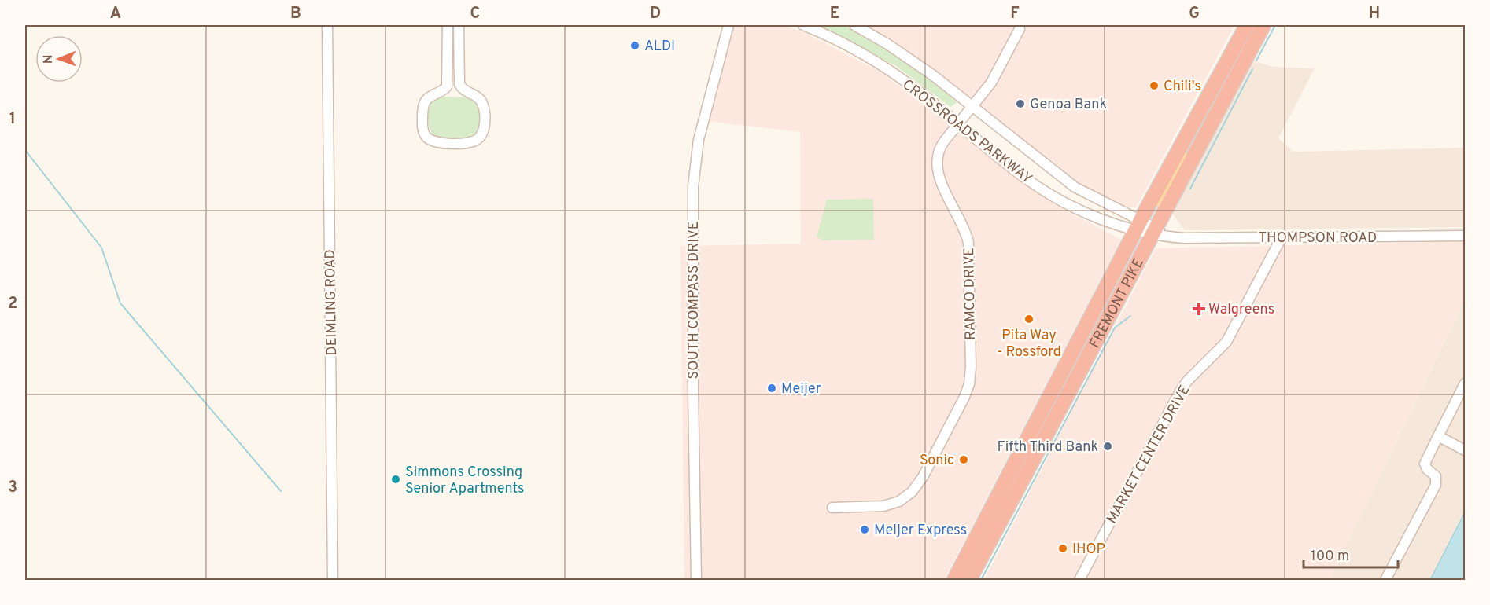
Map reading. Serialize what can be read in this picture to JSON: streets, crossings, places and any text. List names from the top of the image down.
{
  "streets": {
    "highway": ["FREMONT PIKE"],
    "street": [
      "CROSSROADS PARKWAY",
      "THOMPSON ROAD",
      "RAMCO DRIVE",
      "SOUTH COMPASS DRIVE",
      "DEIMLING ROAD",
      "MARKET CENTER DRIVE"
    ]
  },
  "crossings": [
    ["CROSSROADS PARKWAY", "THOMPSON ROAD"],
    ["CROSSROADS PARKWAY", "RAMCO DRIVE"],
    ["CROSSROADS PARKWAY", "FREMONT PIKE"],
    ["THOMPSON ROAD", "FREMONT PIKE"],
    ["THOMPSON ROAD", "MARKET CENTER DRIVE"]
  ],
  "places": {
    "other": [
      "ALDI",
      "Chili's",
      "Genoa Bank",
      "Pita Way - Rossford",
      "Meijer",
      "Fifth Third Bank",
      "Sonic",
      "Simmons Crossing Senior Apartments",
      "Meijer Express",
      "IHOP"
    ],
    "health": ["Walgreens"]
  },
  "scale_bar": "100 m",
  "north": "left",
  "grid": {
    "columns": [
      "A",
      "B",
      "C",
      "D",
      "E",
      "F",
      "G",
      "H"
    ],
    "rows": ["1", "2", "3"]
  }
}
